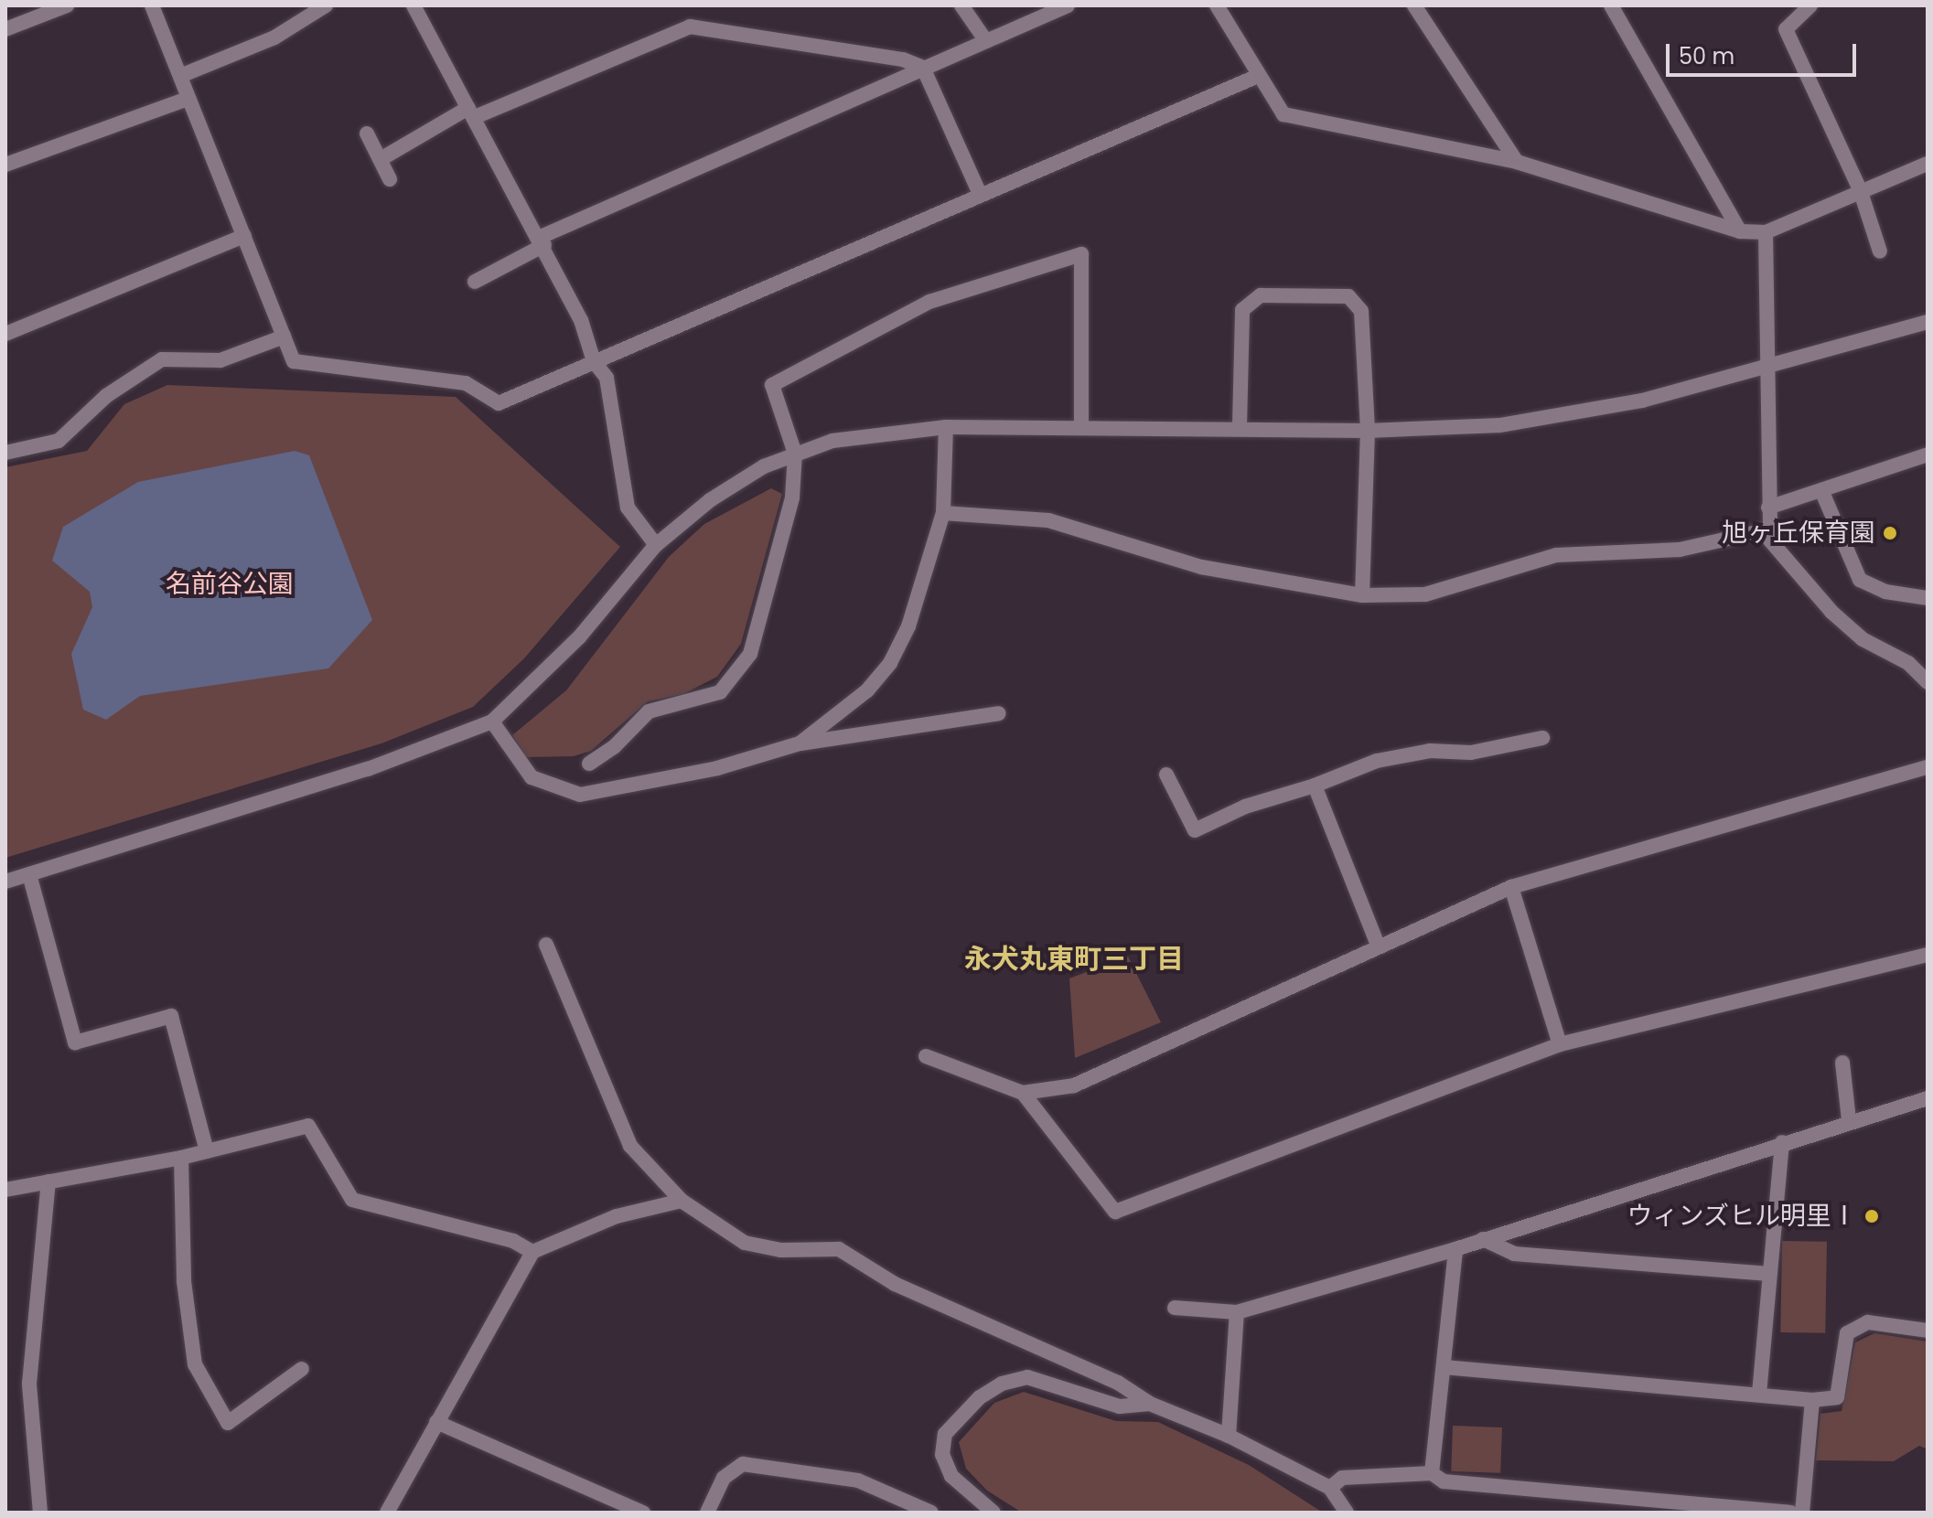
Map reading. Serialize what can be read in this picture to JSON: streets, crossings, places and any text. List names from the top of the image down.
{
  "districts": ["永犬丸東町三丁目"],
  "parks": ["名前谷公園"],
  "places": ["旭ヶ丘保育園", "ウィンズヒル明里Ⅰ"],
  "scale_bar": "50 m"
}
